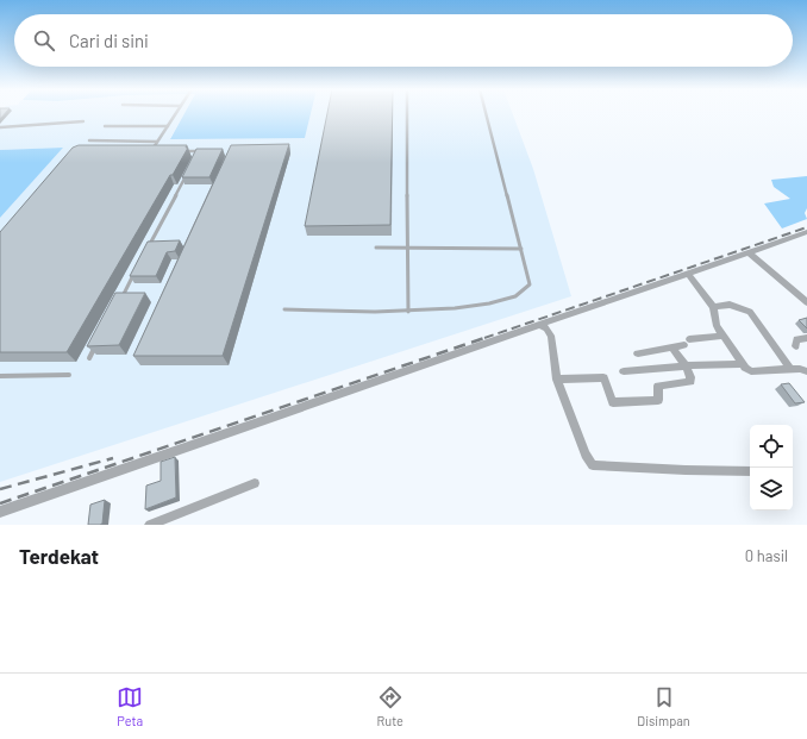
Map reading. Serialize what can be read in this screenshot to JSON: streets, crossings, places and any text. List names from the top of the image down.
{
  "page": {
    "search": "Cari di sini",
    "heading": ["Terdekat", "0 hasil"],
    "nav": ["Peta", "Rute", "Disimpan"]
  }
}
